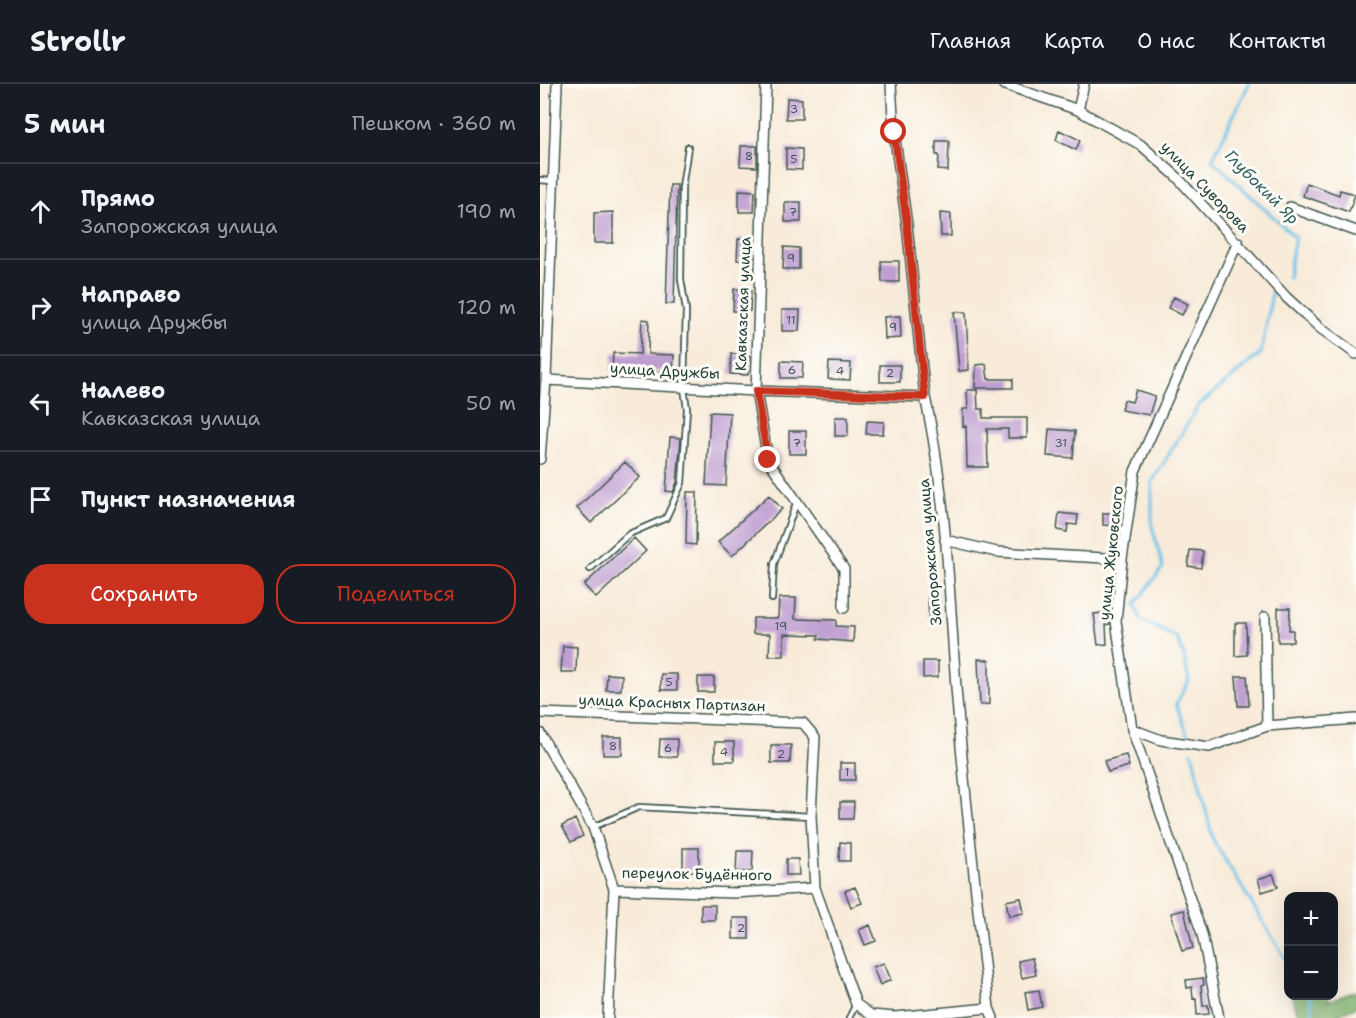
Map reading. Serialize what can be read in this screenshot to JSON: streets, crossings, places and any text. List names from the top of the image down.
{
  "streets": {
    "street": [
      "улица Суворова",
      "Кавказская улица",
      "улица Дружбы",
      "Запорожская улица",
      "улица Жуковского",
      "улица Красных Партизан",
      "переулок Будённого"
    ]
  },
  "crossings": [
    ["улица Суворова", "улица Жуковского"],
    ["Кавказская улица", "улица Дружбы"],
    ["улица Дружбы", "Запорожская улица"]
  ],
  "water": ["Глубокий Яр"],
  "house_numbers": [
    "3",
    "8",
    "5",
    "7",
    "9",
    "11",
    "9",
    "6",
    "4",
    "2",
    "7",
    "31",
    "19",
    "5",
    "8",
    "6",
    "4",
    "2",
    "1",
    "2"
  ],
  "page": {
    "header": "Strollr",
    "nav": [
      "Главная",
      "Карта",
      "О нас",
      "Контакты"
    ],
    "heading": ["5 мин", "Пешком · 360 m"],
    "list": [
      ["Прямо", "Запорожская улица", "190 m"],
      ["Направо", "улица Дружбы", "120 m"],
      ["Налево", "Кавказская улица", "50 m"],
      "Пункт назначения"
    ],
    "buttons": ["Сохранить", "Поделиться"],
    "map_buttons": ["+", "−"]
  }
}
